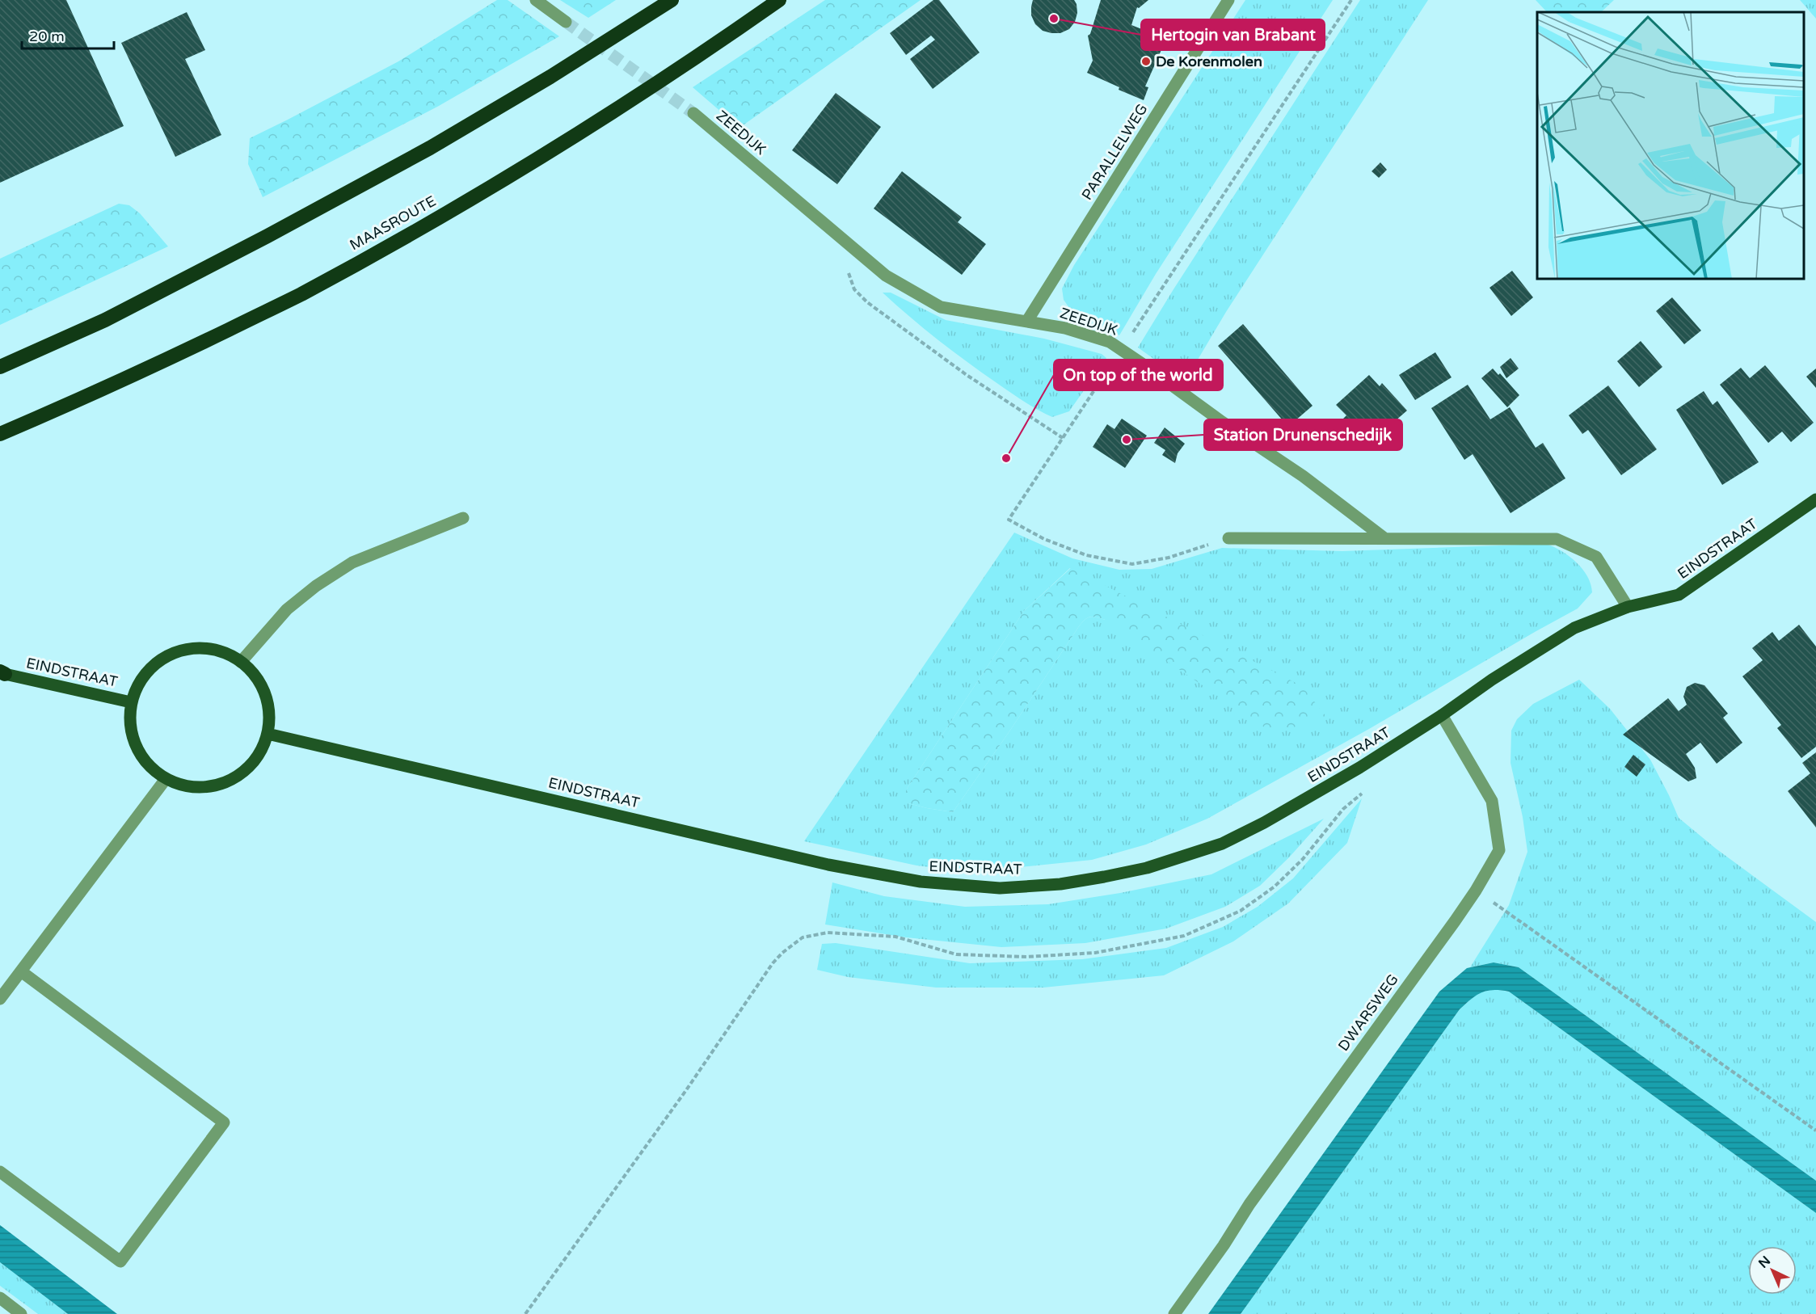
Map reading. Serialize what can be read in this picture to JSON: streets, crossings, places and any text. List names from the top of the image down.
{
  "streets": {
    "highway": ["MAASROUTE"],
    "main road": ["EINDSTRAAT"],
    "street": ["ZEEDIJK", "PARALLELWEG", "DWARSWEG"]
  },
  "crossings": [
    ["ZEEDIJK", "PARALLELWEG"],
    ["EINDSTRAAT", "DWARSWEG"]
  ],
  "places": [
    "Hertogin van Brabant",
    "De Korenmolen",
    "Station Drunenschedijk",
    "On top of the world"
  ],
  "scale_bar": "20 m",
  "north": "top left"
}
